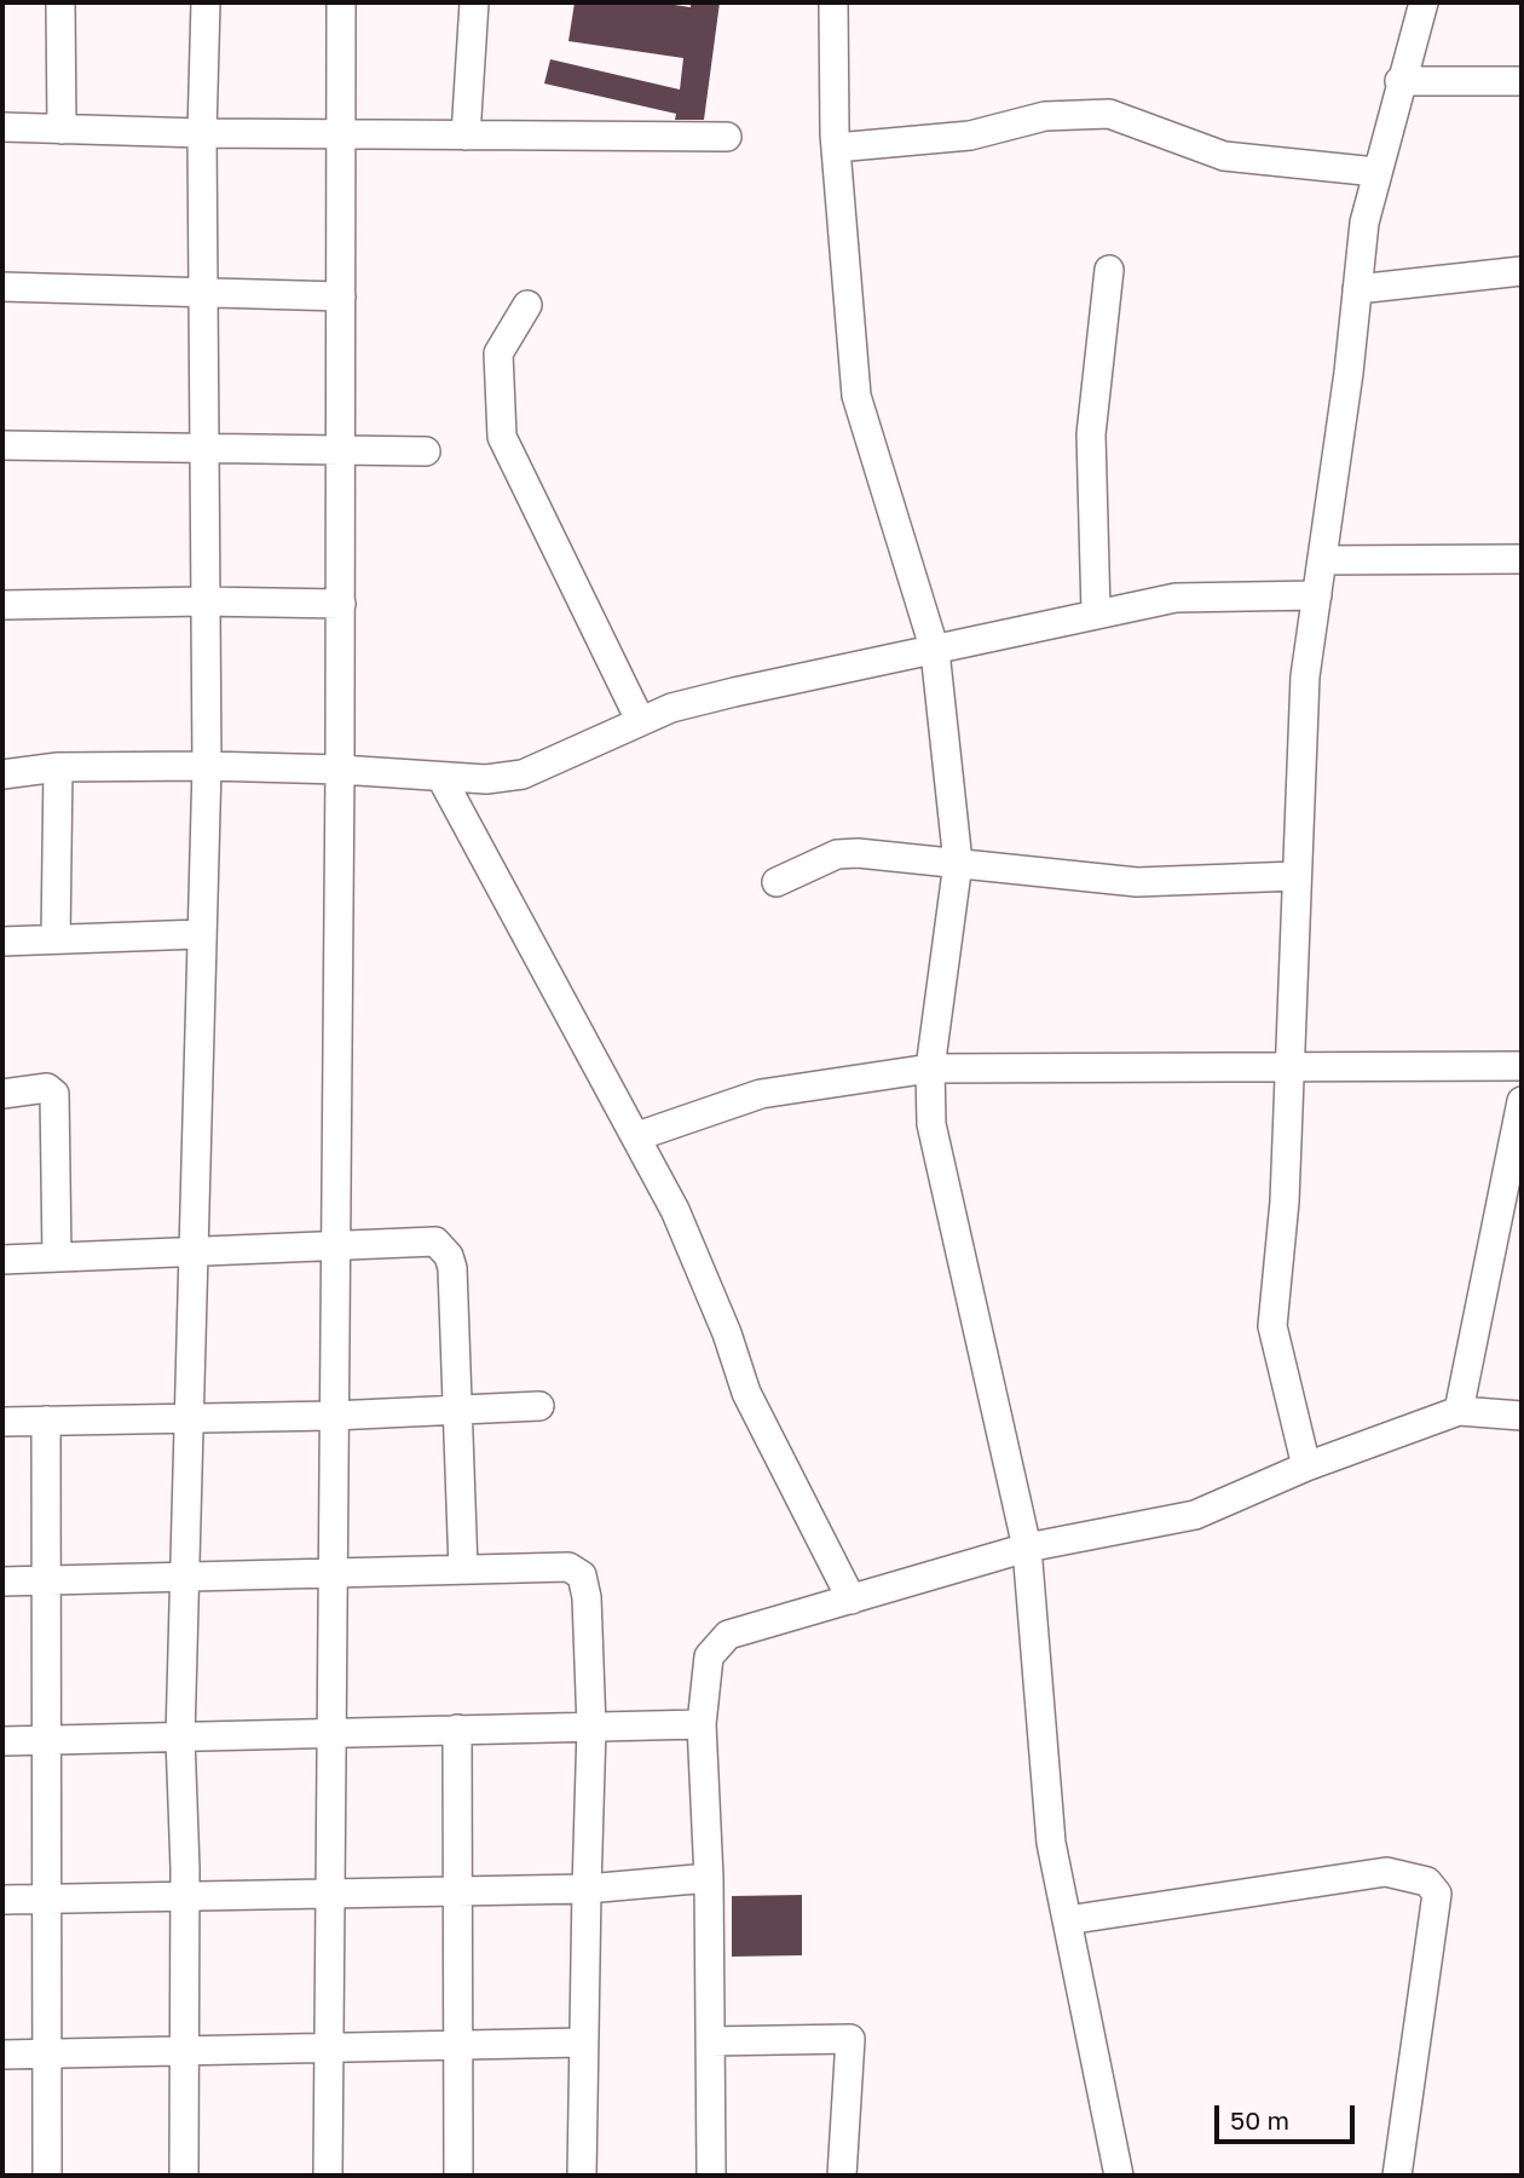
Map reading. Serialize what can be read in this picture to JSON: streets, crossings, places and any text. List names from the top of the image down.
{
  "scale_bar": "50 m"
}
